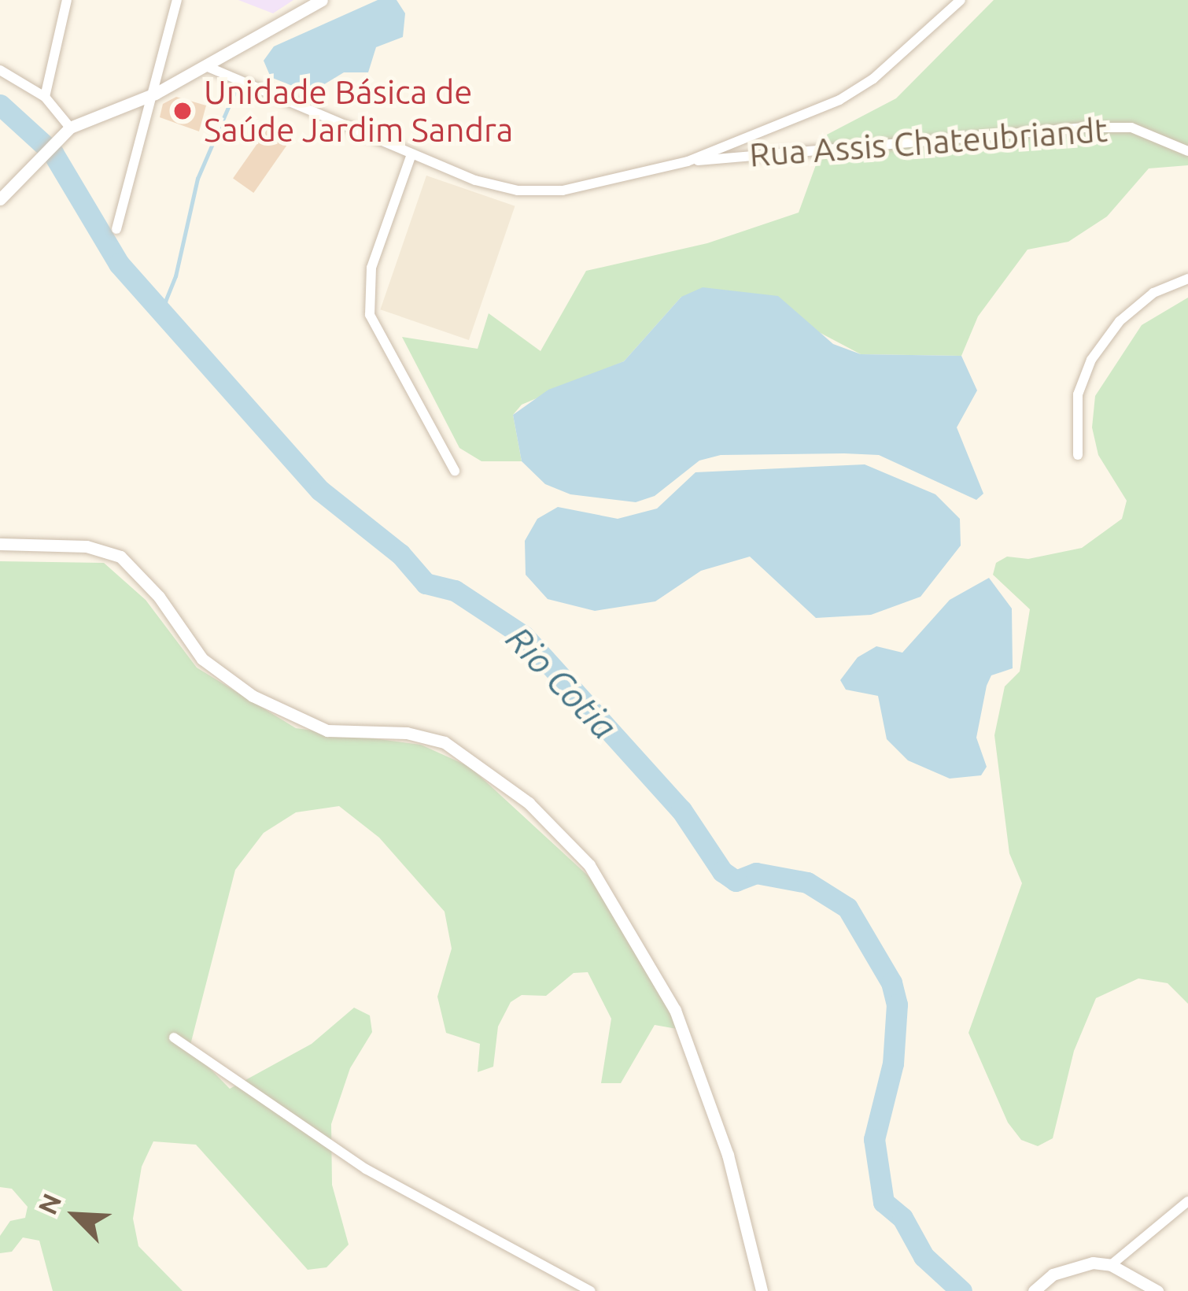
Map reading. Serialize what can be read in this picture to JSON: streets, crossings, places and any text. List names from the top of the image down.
{
  "streets": {
    "street": ["Rua Assis Chateubriandt"]
  },
  "water": ["Rio Cotia"],
  "places": ["Unidade Básica de Saúde Jardim Sandra"],
  "north": "top left"
}
